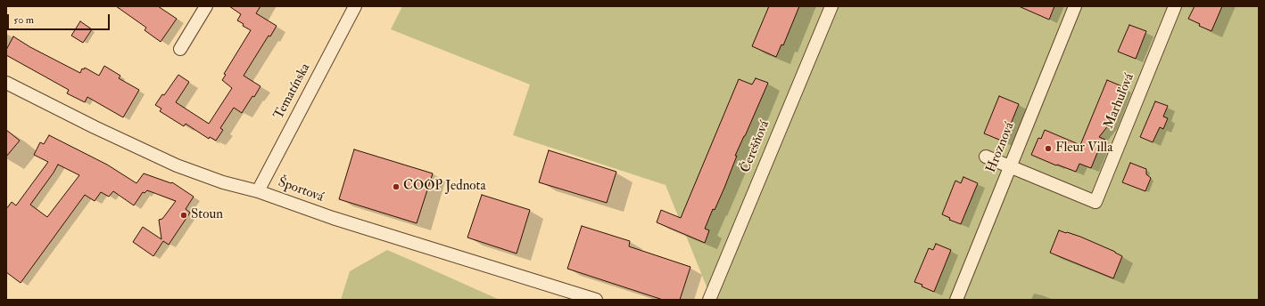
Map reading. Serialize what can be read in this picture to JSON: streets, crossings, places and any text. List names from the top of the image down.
{
  "streets": {
    "street": [
      "Tematínska",
      "Marhuľová",
      "Čerešňová",
      "Hroznová",
      "Športová"
    ]
  },
  "crossings": [
    ["Tematínska", "Športová"],
    ["Marhuľová", "Hroznová"]
  ],
  "places": ["Fleur Villa", "COOP Jednota", "Stoun"],
  "scale_bar": "50 m"
}
